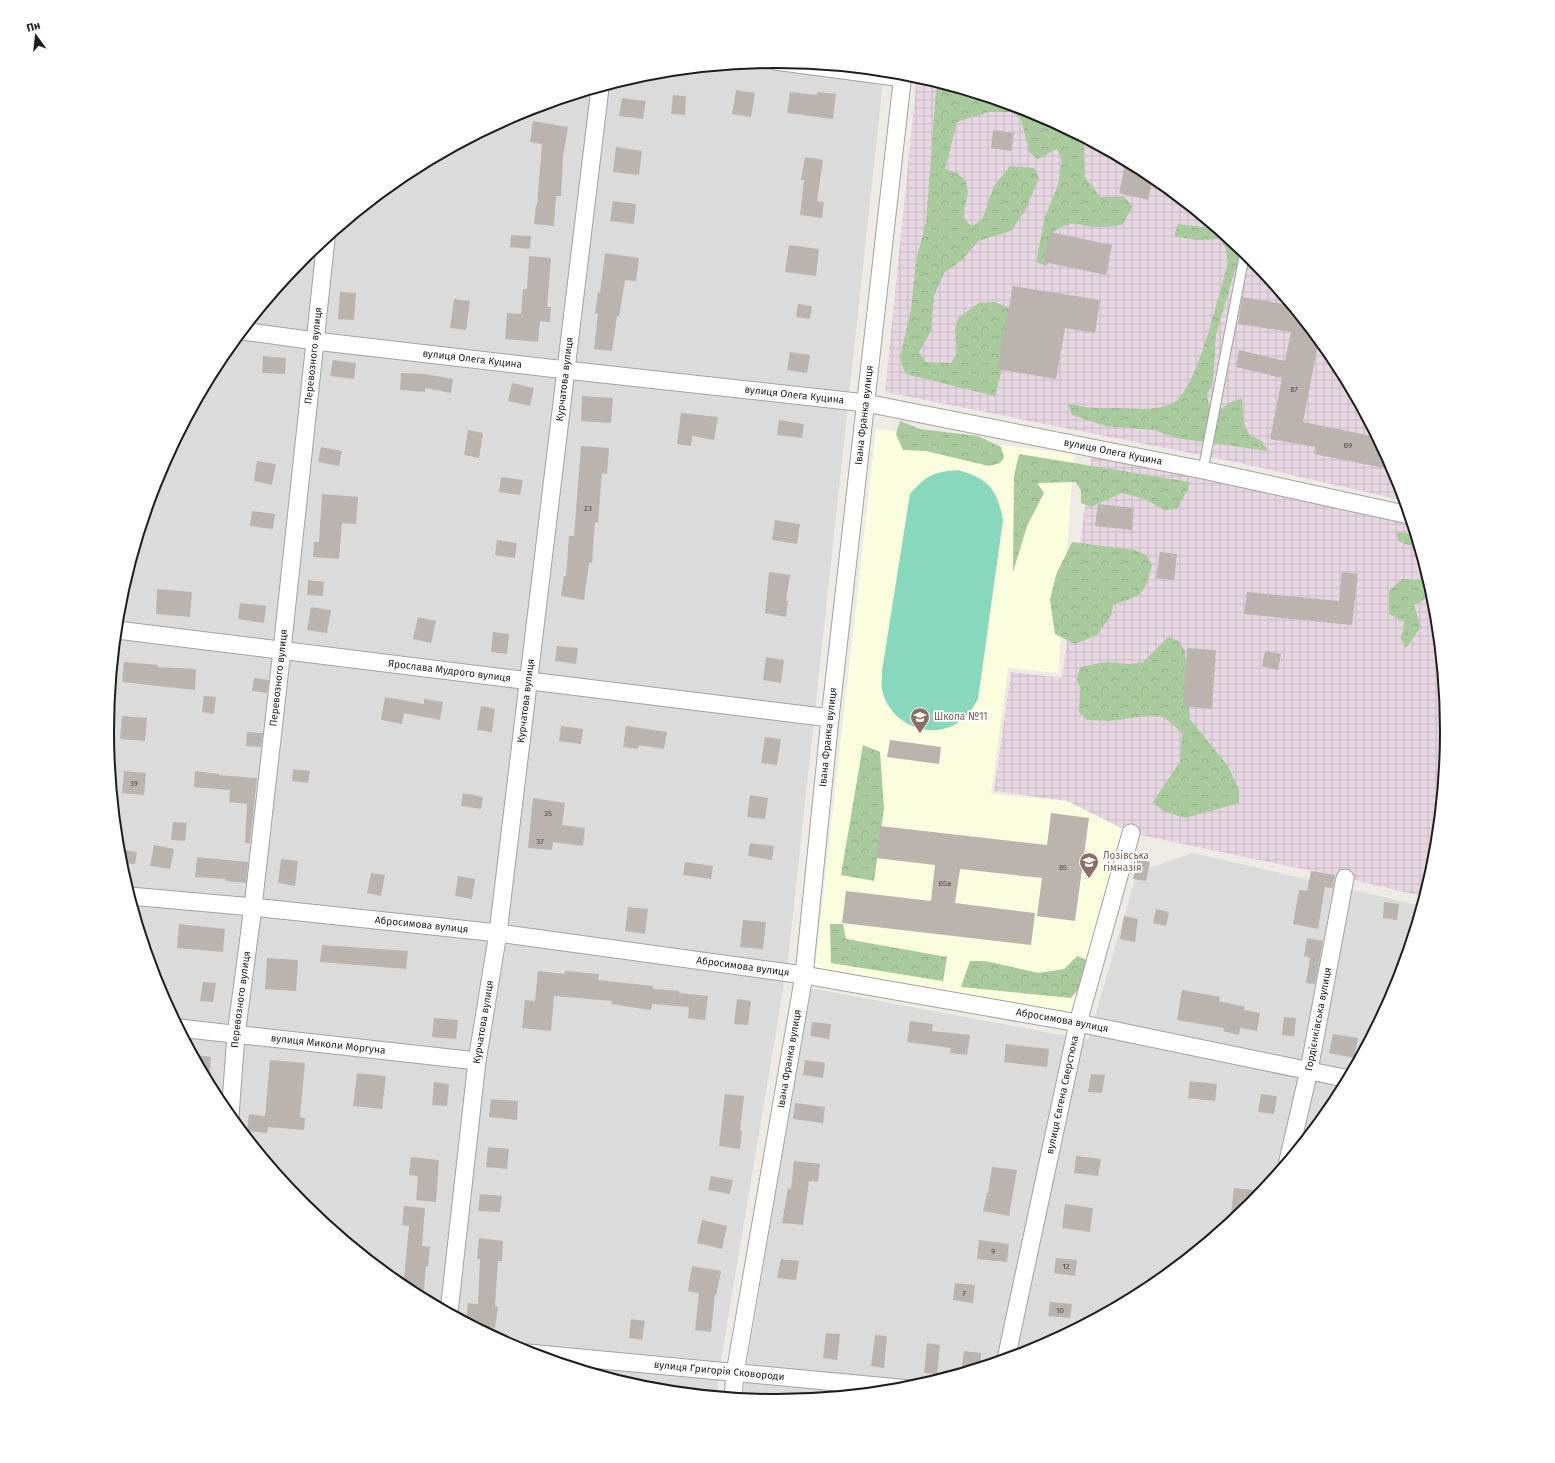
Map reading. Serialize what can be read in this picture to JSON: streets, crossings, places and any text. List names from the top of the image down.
{
  "streets": {
    "street": [
      "Перевозного вулиця",
      "вулиця Олега Куцина",
      "Курчатова вулиця",
      "Івана Франка вулиця",
      "Ярослава Мудрого вулиця",
      "Абросимова вулиця",
      "Гордієнківська вулиця",
      "вулиця Миколи Моргуна",
      "вулиця Євгена Сверстюка",
      "вулиця Григорія Сковороди"
    ]
  },
  "crossings": [
    ["Перевозного вулиця", "вулиця Олега Куцина"],
    ["Перевозного вулиця", "Ярослава Мудрого вулиця"],
    ["Перевозного вулиця", "Абросимова вулиця"],
    ["Перевозного вулиця", "вулиця Миколи Моргуна"],
    ["вулиця Олега Куцина", "Курчатова вулиця"],
    ["вулиця Олега Куцина", "Івана Франка вулиця"],
    ["Курчатова вулиця", "Ярослава Мудрого вулиця"],
    ["Курчатова вулиця", "Абросимова вулиця"],
    ["Курчатова вулиця", "вулиця Миколи Моргуна"],
    ["Івана Франка вулиця", "Ярослава Мудрого вулиця"],
    ["Івана Франка вулиця", "Абросимова вулиця"],
    ["Івана Франка вулиця", "вулиця Григорія Сковороди"],
    ["Абросимова вулиця", "Гордієнківська вулиця"],
    ["Абросимова вулиця", "вулиця Євгена Сверстюка"]
  ],
  "places": {
    "school or university": ["Школа №11", "Лозівська гімназія"]
  },
  "house_numbers": [
    "67",
    "69",
    "23",
    "39",
    "35",
    "37",
    "65",
    "65а",
    "9",
    "12",
    "7",
    "10"
  ],
  "north": "top"
}
